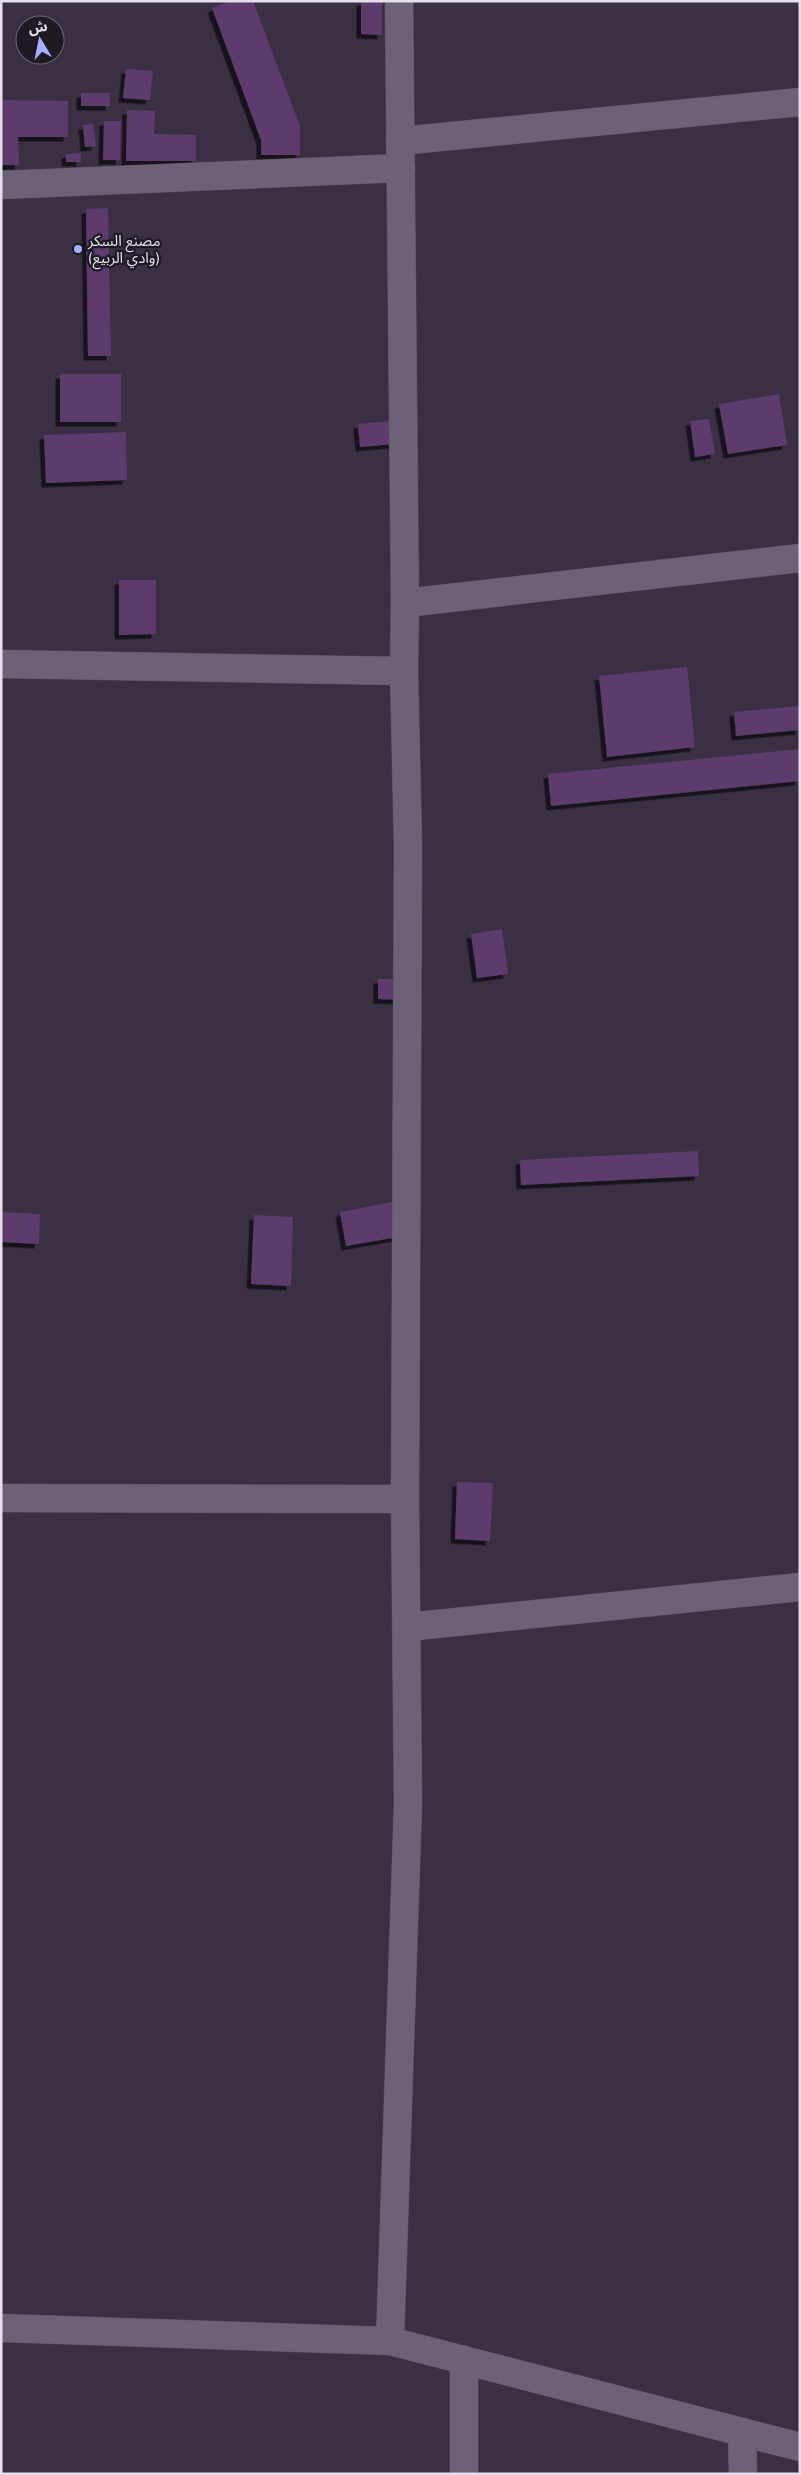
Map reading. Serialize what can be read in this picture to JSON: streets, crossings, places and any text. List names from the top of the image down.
{
  "places": ["مصنع السكر (وادي الربيع)"],
  "north": "top"
}
